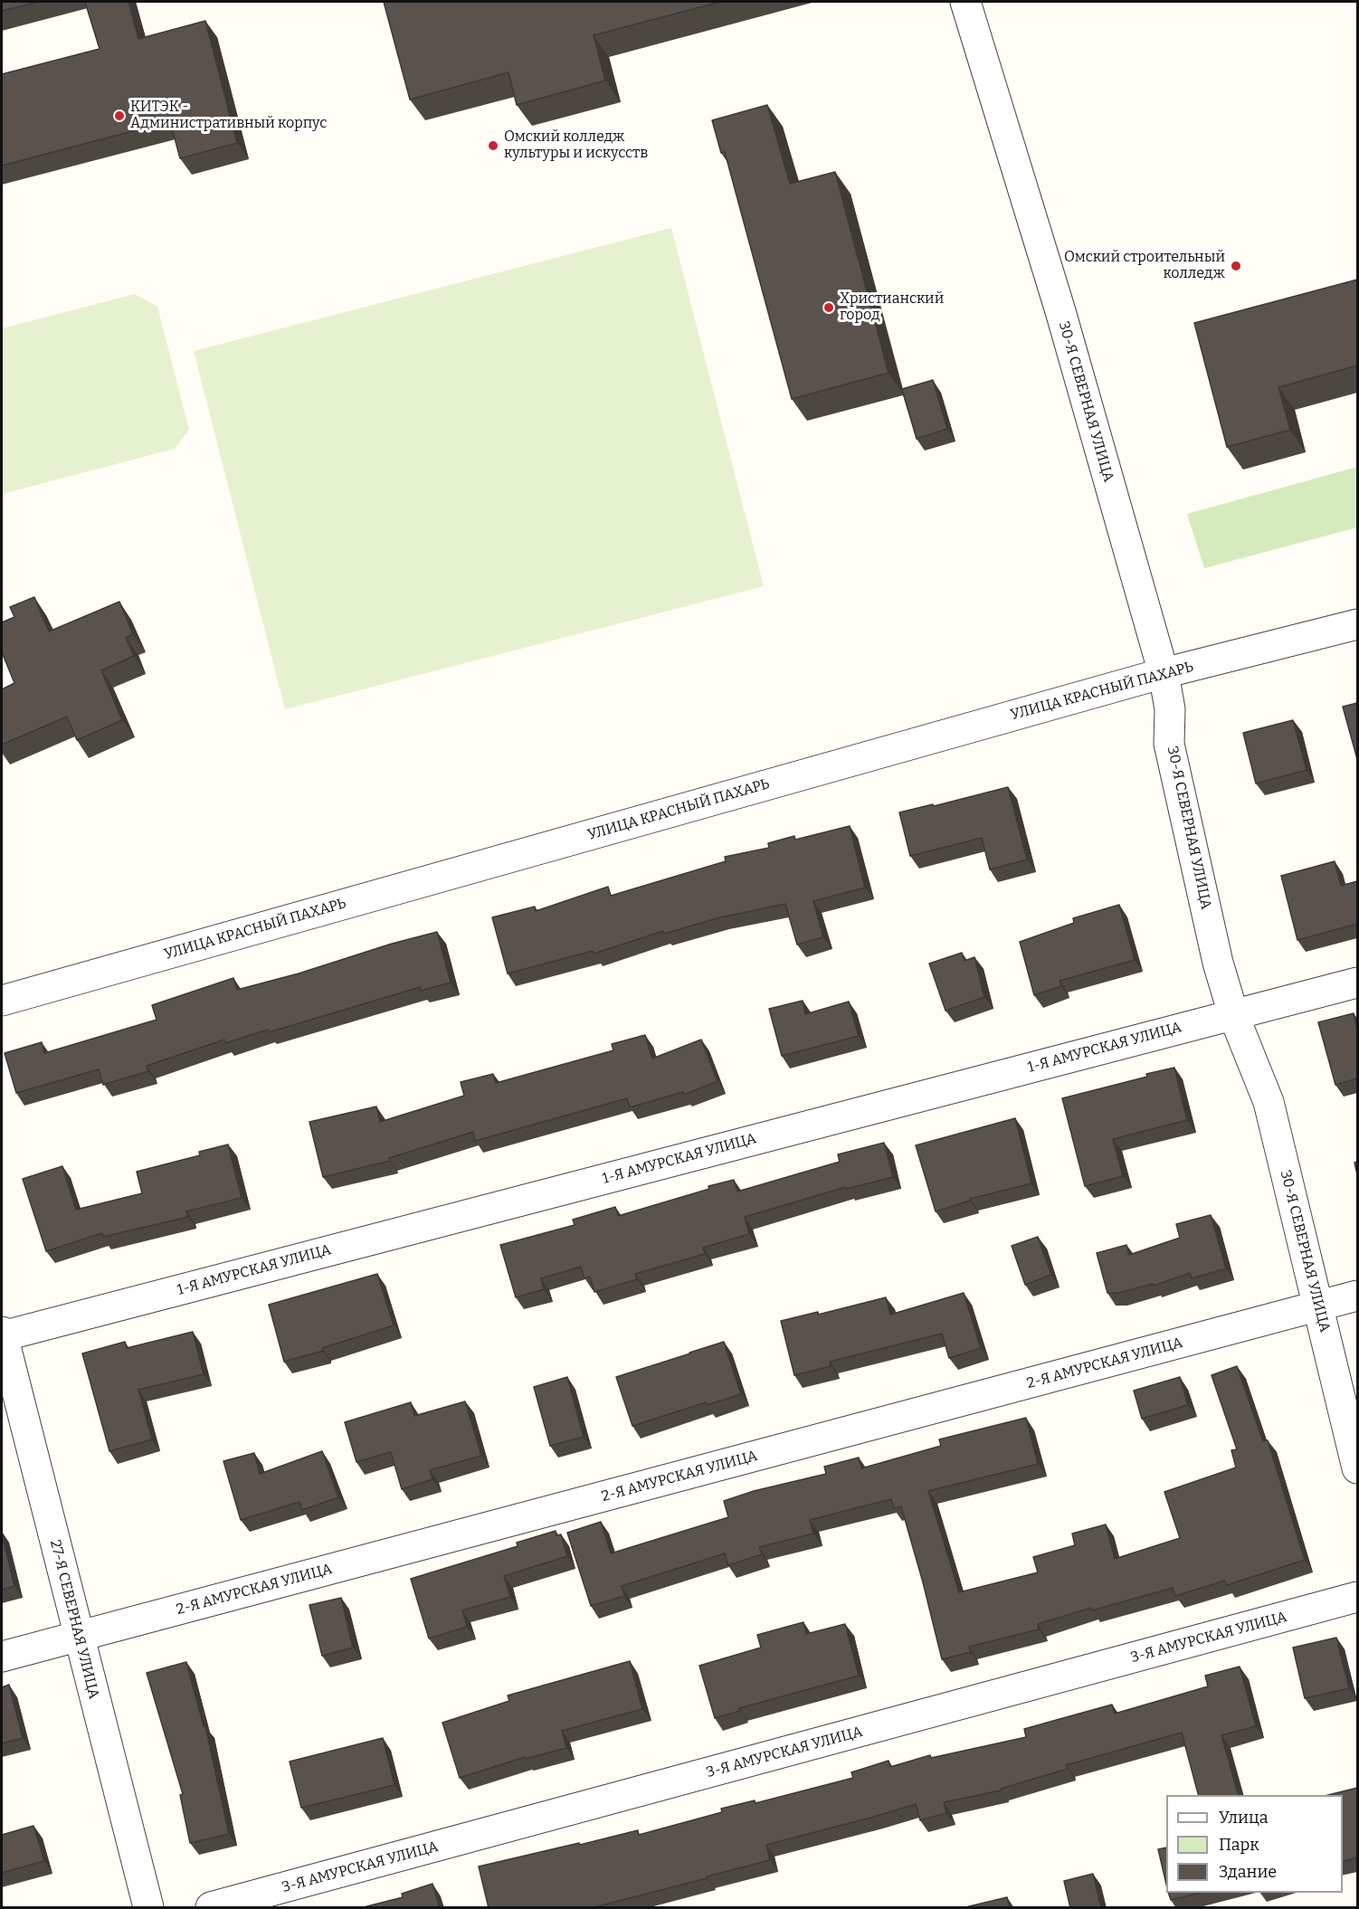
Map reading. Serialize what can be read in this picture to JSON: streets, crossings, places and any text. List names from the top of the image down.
{
  "streets": {
    "street": [
      "30-Я СЕВЕРНАЯ УЛИЦА",
      "УЛИЦА КРАСНЫЙ ПАХАРЬ",
      "1-Я АМУРСКАЯ УЛИЦА",
      "2-Я АМУРСКАЯ УЛИЦА",
      "27-Я СЕВЕРНАЯ УЛИЦА",
      "3-Я АМУРСКАЯ УЛИЦА"
    ]
  },
  "crossings": [
    ["30-Я СЕВЕРНАЯ УЛИЦА", "УЛИЦА КРАСНЫЙ ПАХАРЬ"],
    ["30-Я СЕВЕРНАЯ УЛИЦА", "1-Я АМУРСКАЯ УЛИЦА"],
    ["30-Я СЕВЕРНАЯ УЛИЦА", "2-Я АМУРСКАЯ УЛИЦА"],
    ["1-Я АМУРСКАЯ УЛИЦА", "27-Я СЕВЕРНАЯ УЛИЦА"],
    ["2-Я АМУРСКАЯ УЛИЦА", "27-Я СЕВЕРНАЯ УЛИЦА"]
  ],
  "places": [
    "КИТЭК - Административный корпус",
    "Омский колледж культуры и искусств",
    "Омский строительный колледж",
    "Христианский город"
  ],
  "legend": ["Улица", "Парк", "Здание"]
}
